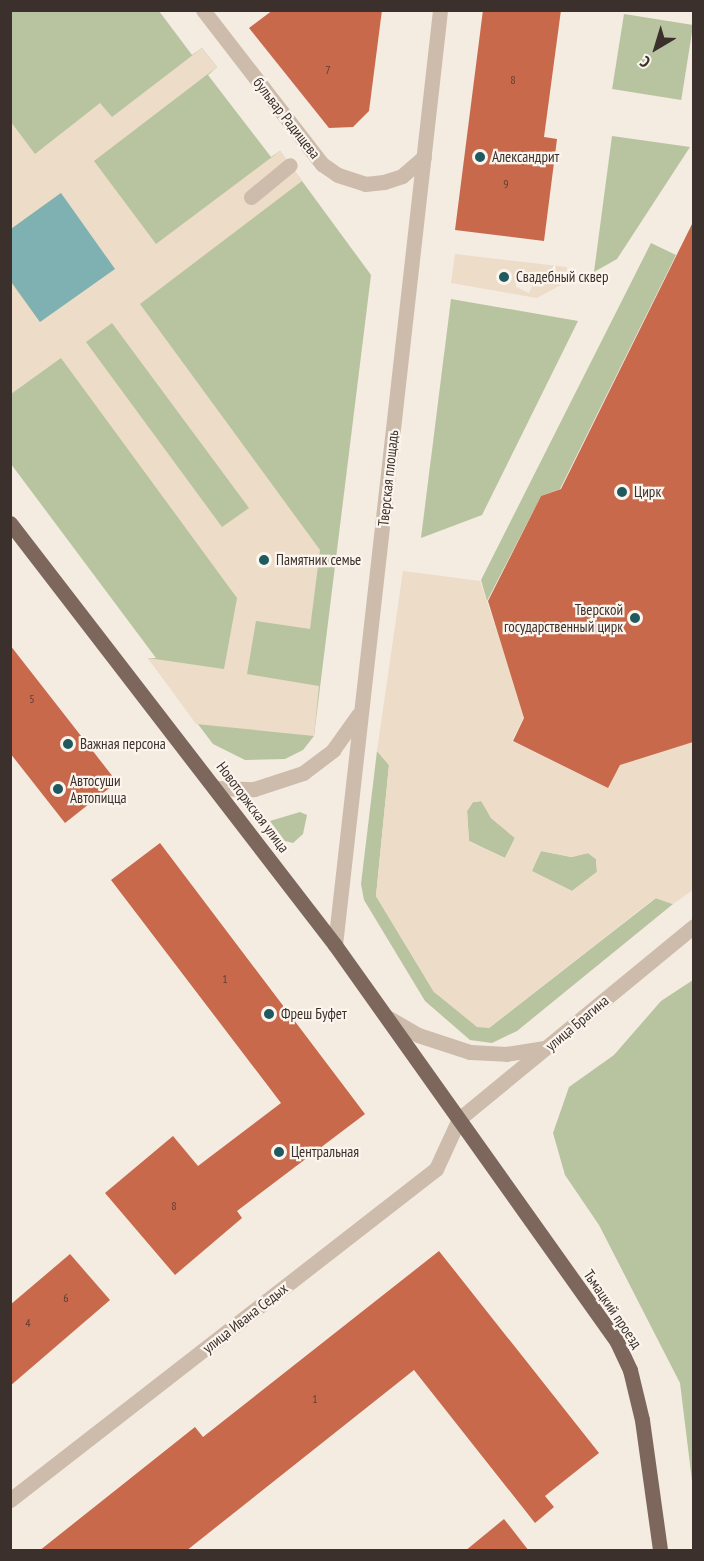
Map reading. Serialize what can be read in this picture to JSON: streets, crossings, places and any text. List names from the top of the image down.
{
  "streets": {
    "main road": ["Новоторжская улица", "Тьмацкий проезд"],
    "street": [
      "бульвар Радищева",
      "Тверская площадь",
      "улица Брагина",
      "улица Ивана Седых"
    ]
  },
  "crossings": [
    ["бульвар Радищева", "Тверская площадь"],
    ["Тверская площадь", "Новоторжская улица"],
    ["Новоторжская улица", "улица Брагина"],
    ["Новоторжская улица", "Тьмацкий проезд"],
    ["Новоторжская улица", "улица Ивана Седых"],
    ["улица Брагина", "Тьмацкий проезд"],
    ["улица Брагина", "улица Ивана Седых"],
    ["Тьмацкий проезд", "улица Ивана Седых"]
  ],
  "places": [
    "Александрит",
    "Свадебный сквер",
    "Цирк",
    "Памятник семье",
    "Тверской государственный цирк",
    "Важная персона",
    "Автосуши Автопицца",
    "Фреш Буфет",
    "Центральная"
  ],
  "house_numbers": [
    "7",
    "8",
    "9",
    "5",
    "1",
    "8",
    "6",
    "4",
    "1"
  ],
  "north": "bottom left"
}
